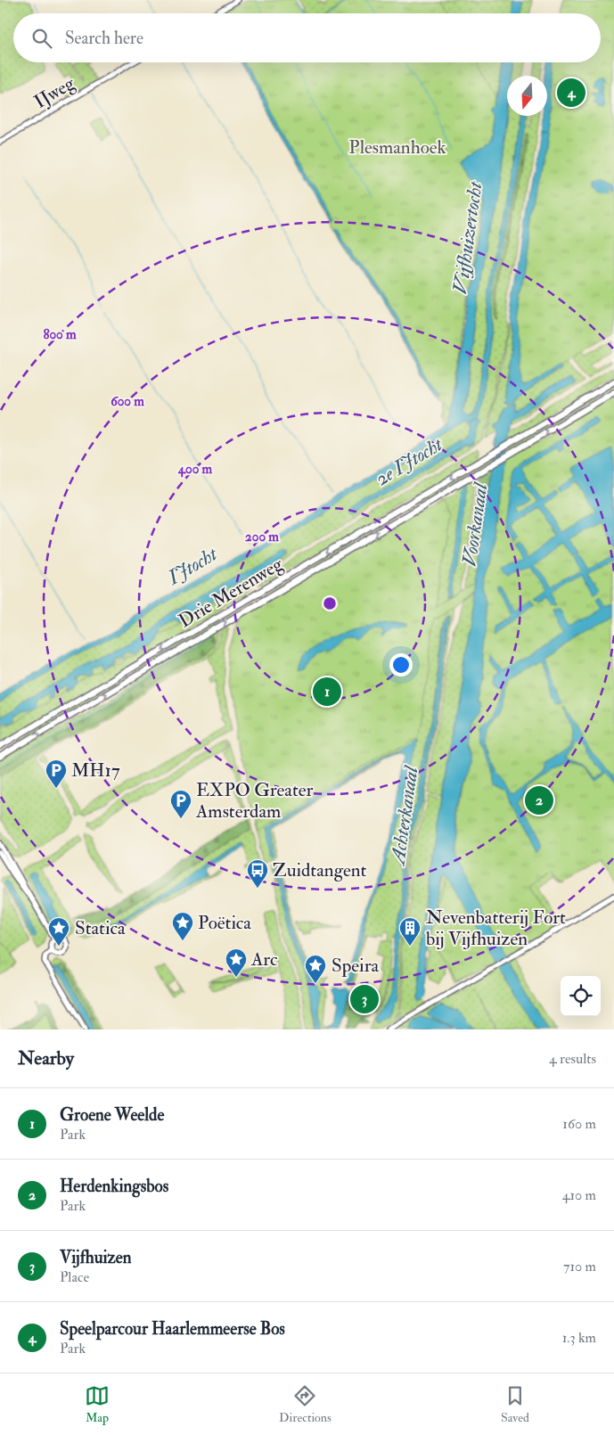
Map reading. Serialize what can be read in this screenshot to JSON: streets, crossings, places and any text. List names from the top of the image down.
{
  "streets": {
    "highway": ["Drie Merenweg"],
    "street": ["IJweg"]
  },
  "water": [
    "Vijfhuizertocht",
    "2e IJtocht",
    "Voorkanaal",
    "IJtocht",
    "Achterkanaal"
  ],
  "parks": ["Plesmanhoek"],
  "places": {
    "parking": ["MH17", "EXPO Greater Amsterdam"],
    "bus stop": ["Zuidtangent"],
    "place": [
      "Poëtica",
      "Statica",
      "Arc",
      "Speira"
    ],
    "building": ["Nevenbatterij Fort bij Vijfhuizen"]
  },
  "north": "bottom",
  "page": {
    "search": "Search here",
    "pins": [
      "4",
      "1",
      "2",
      "3"
    ],
    "heading": ["Nearby", "4 results"],
    "list": [
      {
        "mark": "1",
        "name": "Groene Weelde",
        "note": "Park",
        "value": "160 m"
      },
      {
        "mark": "2",
        "name": "Herdenkingsbos",
        "note": "Park",
        "value": "410 m"
      },
      {
        "mark": "3",
        "name": "Vijfhuizen",
        "note": "Place",
        "value": "710 m"
      },
      {
        "mark": "4",
        "name": "Speelparcour Haarlemmeerse Bos",
        "note": "Park",
        "value": "1.3 km"
      }
    ],
    "nav": ["Map", "Directions", "Saved"]
  },
  "rings": [
    "800 m",
    "600 m",
    "400 m",
    "200 m"
  ]
}
